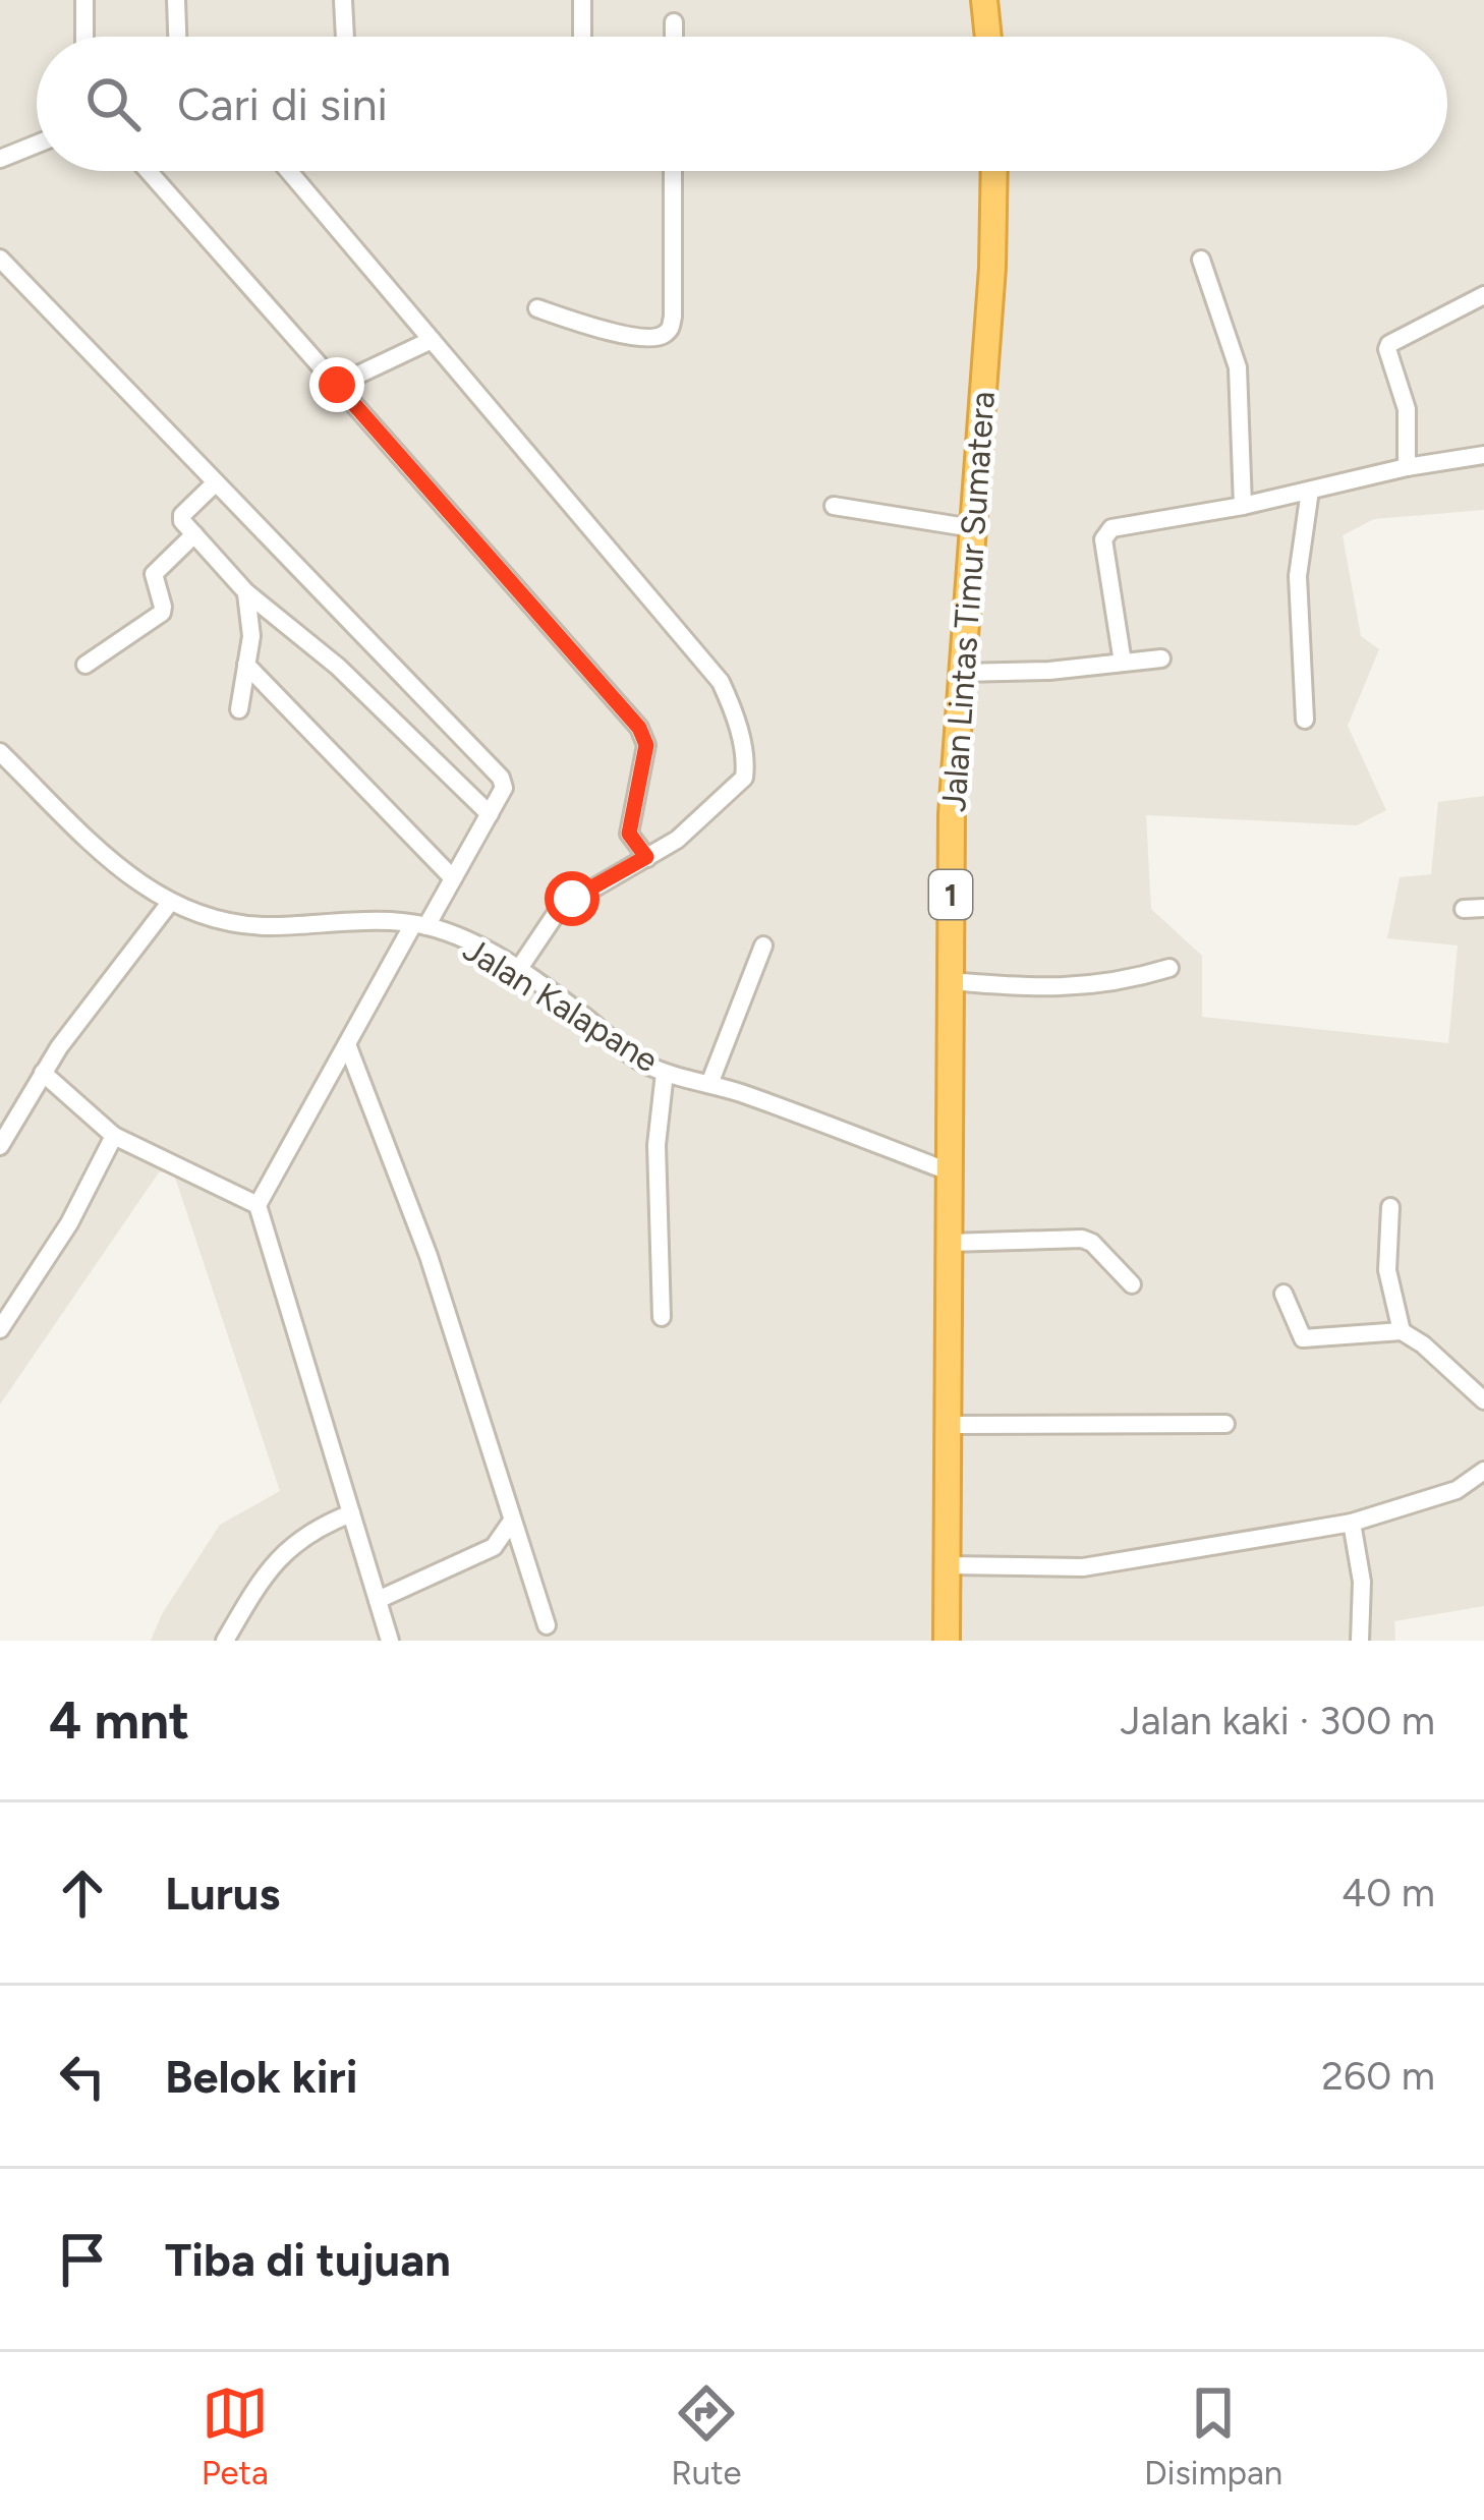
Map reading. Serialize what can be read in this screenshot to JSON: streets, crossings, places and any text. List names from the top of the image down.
{
  "streets": {
    "highway": ["Jalan Lintas Timur Sumatera", "1"],
    "street": ["Jalan Kalapane"]
  },
  "crossings": [
    ["Jalan Lintas Timur Sumatera", "Jalan Kalapane"]
  ],
  "page": {
    "search": "Cari di sini",
    "heading": ["4 mnt", "Jalan kaki · 300 m"],
    "list": [
      ["Lurus", "40 m"],
      ["Belok kiri", "260 m"],
      "Tiba di tujuan"
    ],
    "nav": ["Peta", "Rute", "Disimpan"]
  }
}
